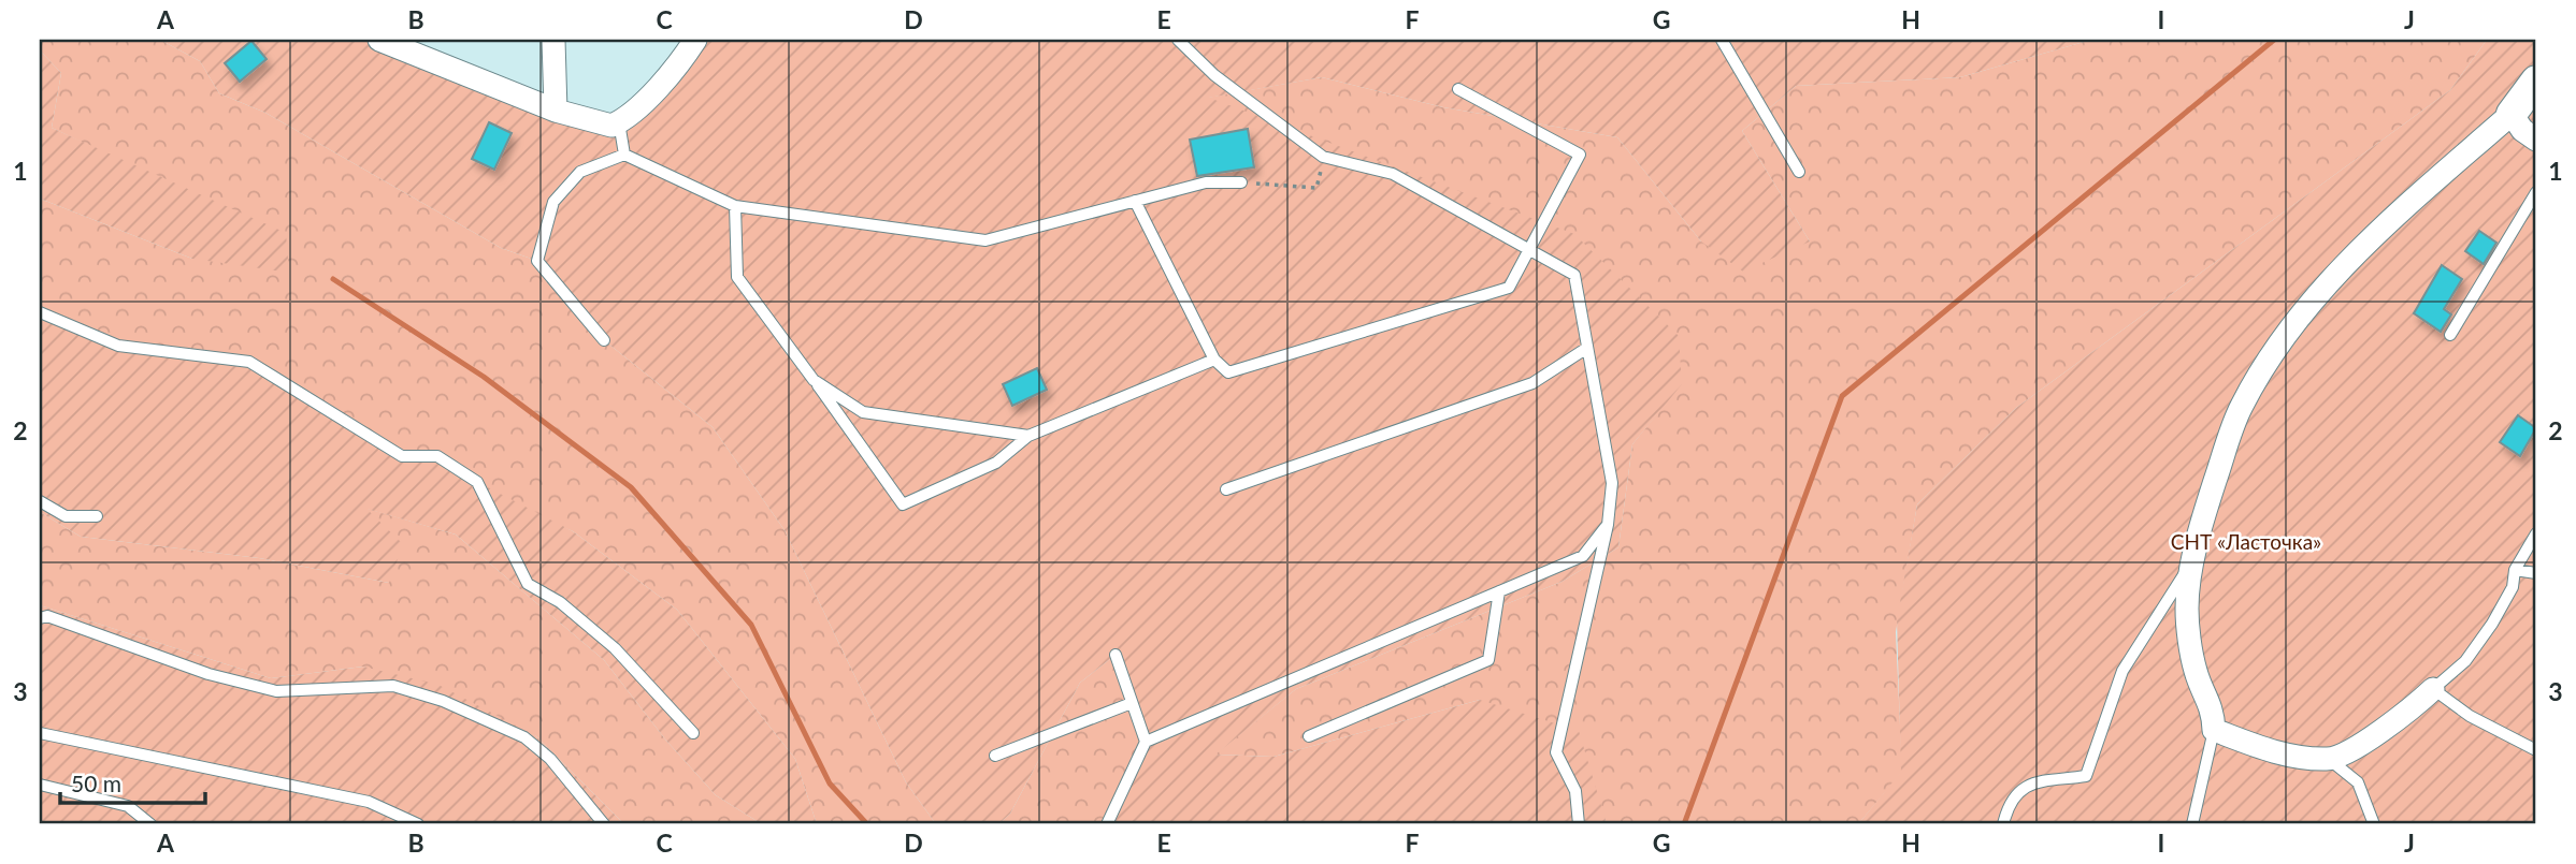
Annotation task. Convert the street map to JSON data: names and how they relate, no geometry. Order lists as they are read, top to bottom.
{
  "parks": ["СНТ «Ласточка»"],
  "scale_bar": "50 m",
  "grid": {
    "columns": [
      "A",
      "B",
      "C",
      "D",
      "E",
      "F",
      "G",
      "H",
      "I",
      "J"
    ],
    "rows": ["1", "2", "3"]
  }
}
